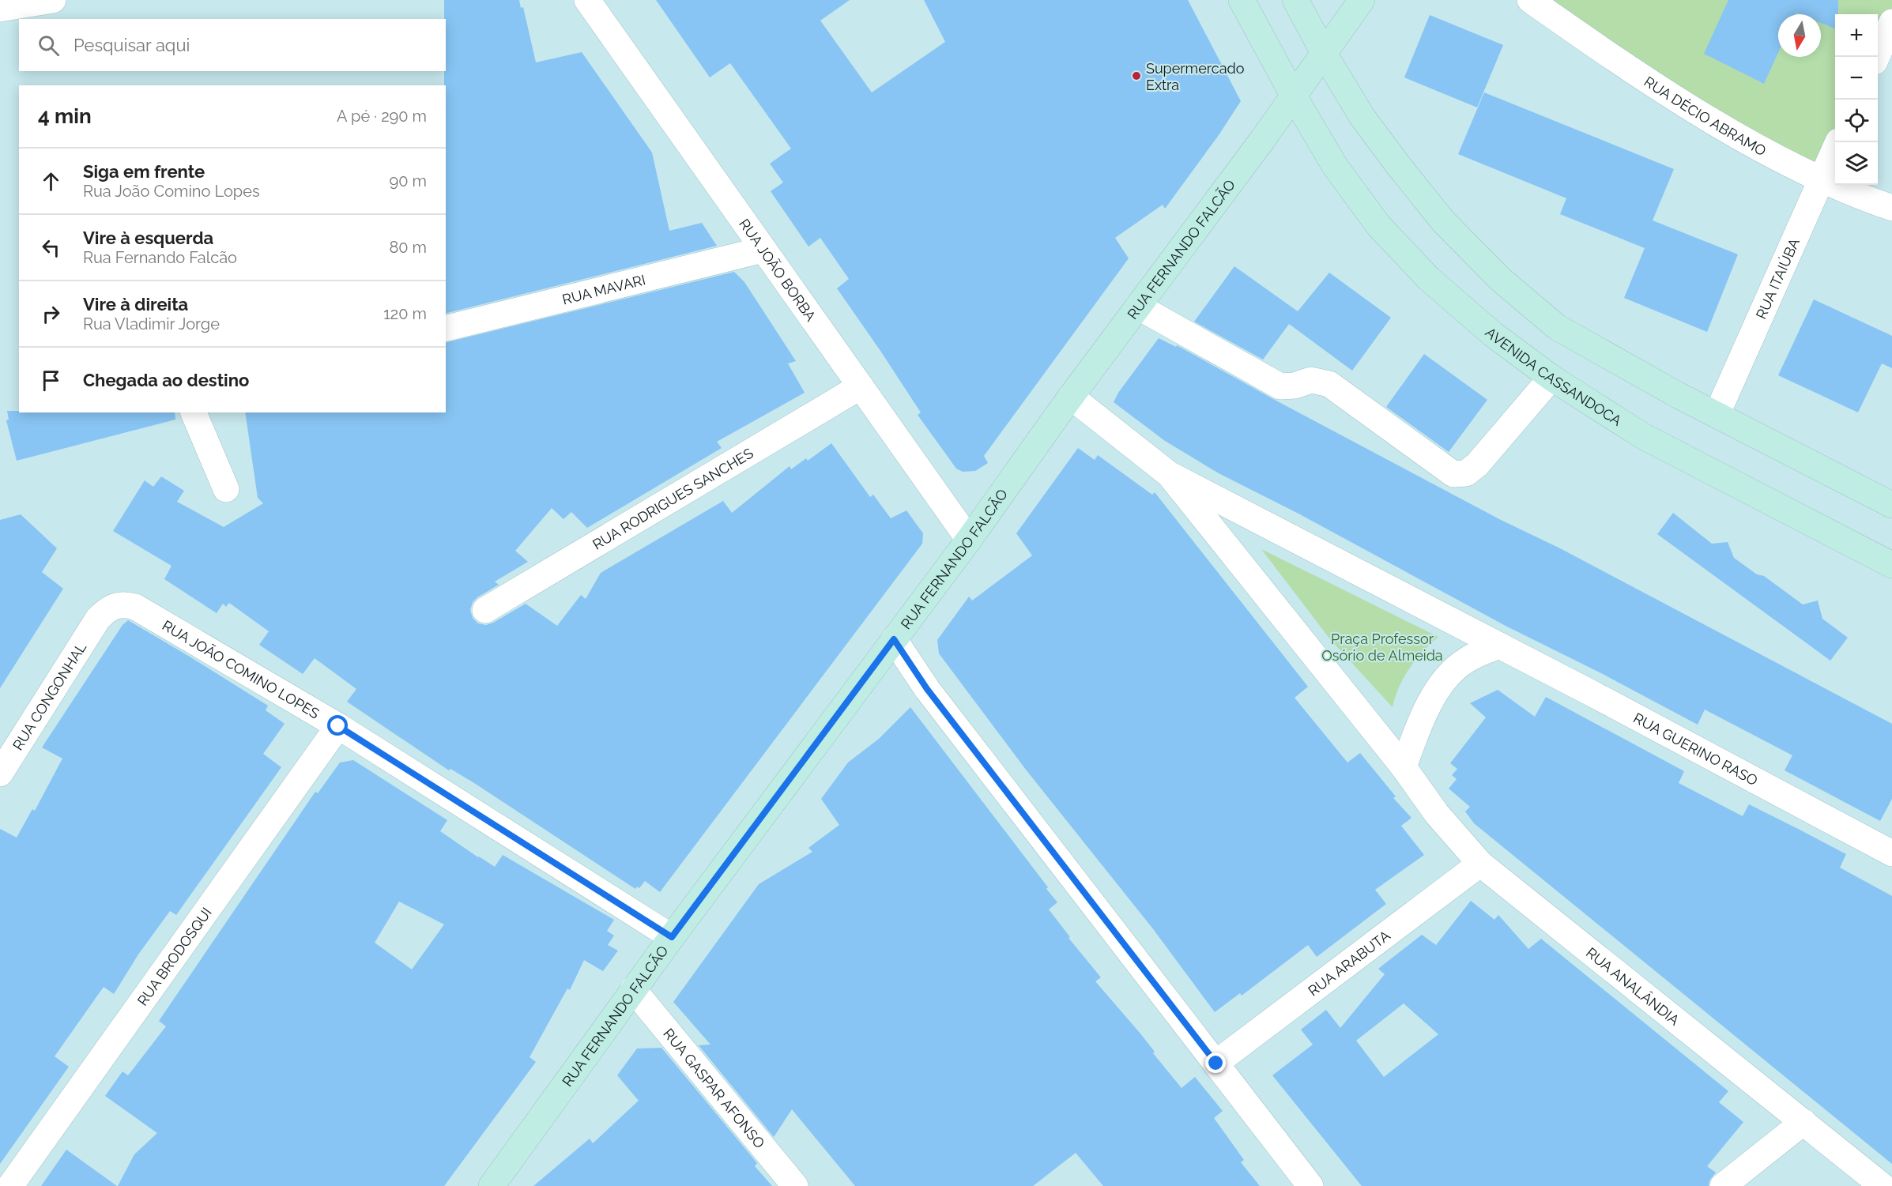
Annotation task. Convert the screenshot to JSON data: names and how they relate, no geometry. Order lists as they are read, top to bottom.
{
  "streets": {
    "street": [
      "RUA DÉCIO ABRAMO",
      "RUA FERNANDO FALCÃO",
      "RUA JOÃO BORBA",
      "RUA ITAIÚBA",
      "RUA MAVARI",
      "AVENIDA CASSANDOCA",
      "RUA RODRIGUES SANCHES",
      "RUA JOÃO COMINO LOPES",
      "RUA CONGONHAL",
      "RUA GUERINO RASO",
      "RUA BRODOSQUI",
      "RUA ARABUTA",
      "RUA ANALÂNDIA",
      "RUA GASPAR AFONSO"
    ]
  },
  "crossings": [
    ["RUA DÉCIO ABRAMO", "RUA ITAIÚBA"],
    ["RUA FERNANDO FALCÃO", "RUA JOÃO BORBA"],
    ["RUA FERNANDO FALCÃO", "AVENIDA CASSANDOCA"],
    ["RUA FERNANDO FALCÃO", "RUA JOÃO COMINO LOPES"],
    ["RUA FERNANDO FALCÃO", "RUA GASPAR AFONSO"],
    ["RUA JOÃO BORBA", "RUA MAVARI"],
    ["RUA JOÃO BORBA", "RUA RODRIGUES SANCHES"],
    ["RUA JOÃO COMINO LOPES", "RUA CONGONHAL"],
    ["RUA JOÃO COMINO LOPES", "RUA BRODOSQUI"],
    ["RUA ARABUTA", "RUA ANALÂNDIA"]
  ],
  "parks": ["Praça Professor Osório de Almeida"],
  "places": ["Supermercado Extra"],
  "north": "bottom",
  "page": {
    "map_buttons": ["+", "−"],
    "search": "Pesquisar aqui",
    "heading": ["4 min", "A pé · 290 m"],
    "list": [
      ["Siga em frente", "Rua João Comino Lopes", "90 m"],
      ["Vire à esquerda", "Rua Fernando Falcão", "80 m"],
      ["Vire à direita", "Rua Vladimir Jorge", "120 m"],
      "Chegada ao destino"
    ]
  }
}
